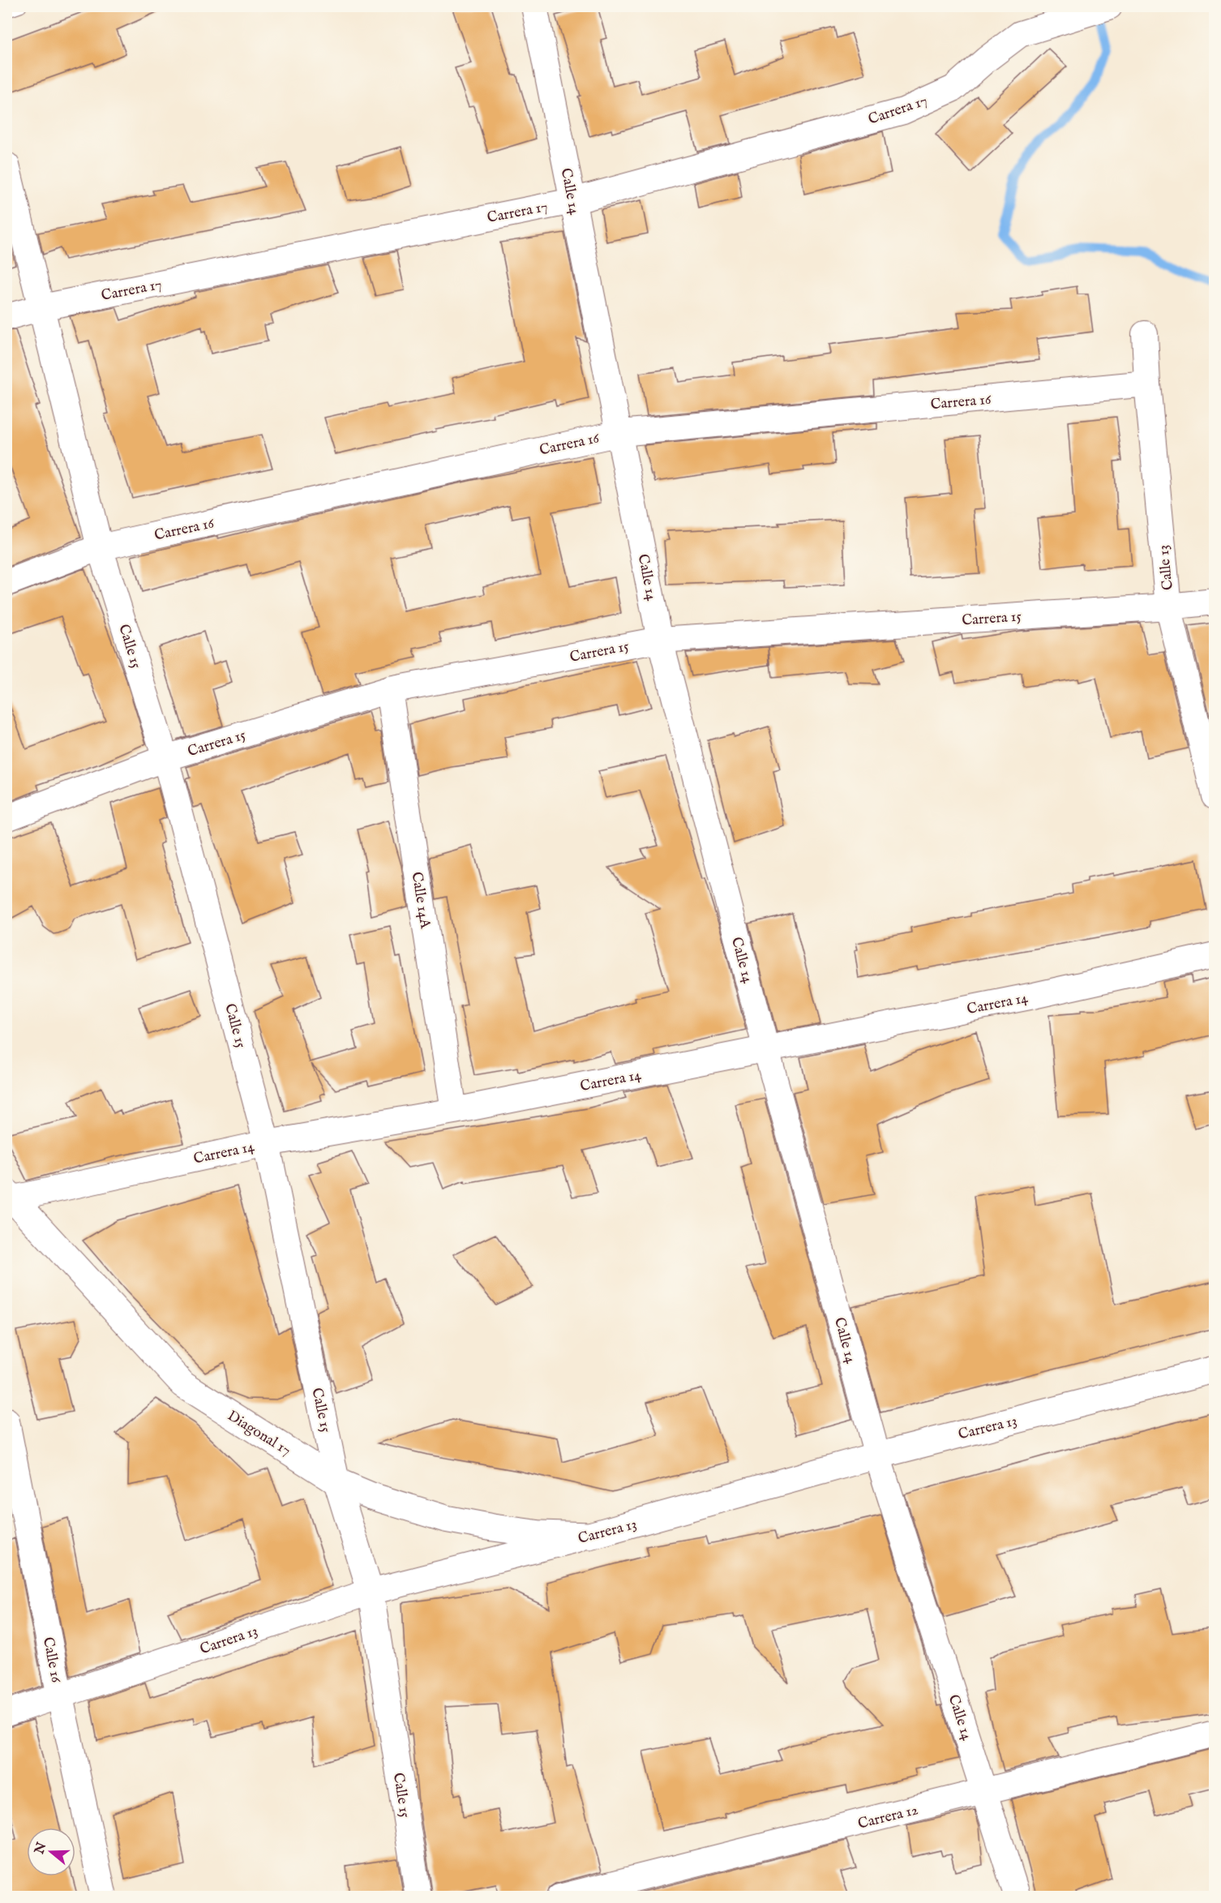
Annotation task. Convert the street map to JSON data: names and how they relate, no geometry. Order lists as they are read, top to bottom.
{
  "streets": {
    "street": [
      "Carrera 17",
      "Calle 14",
      "Carrera 16",
      "Calle 13",
      "Carrera 15",
      "Calle 15",
      "Calle 14A",
      "Carrera 14",
      "Carrera 13",
      "Diagonal 17",
      "Calle 16",
      "Carrera 12"
    ]
  },
  "crossings": [
    ["Carrera 17", "Calle 14"],
    ["Carrera 17", "Calle 15"],
    ["Calle 14", "Carrera 16"],
    ["Calle 14", "Carrera 15"],
    ["Calle 14", "Carrera 14"],
    ["Calle 14", "Carrera 13"],
    ["Calle 14", "Carrera 12"],
    ["Carrera 16", "Calle 13"],
    ["Carrera 16", "Calle 15"],
    ["Calle 13", "Carrera 15"],
    ["Carrera 15", "Calle 15"],
    ["Carrera 15", "Calle 14A"],
    ["Calle 15", "Carrera 14"],
    ["Calle 15", "Carrera 13"],
    ["Calle 15", "Diagonal 17"],
    ["Calle 14A", "Carrera 14"],
    ["Carrera 14", "Diagonal 17"],
    ["Carrera 13", "Diagonal 17"],
    ["Carrera 13", "Calle 16"]
  ],
  "north": "left"
}
